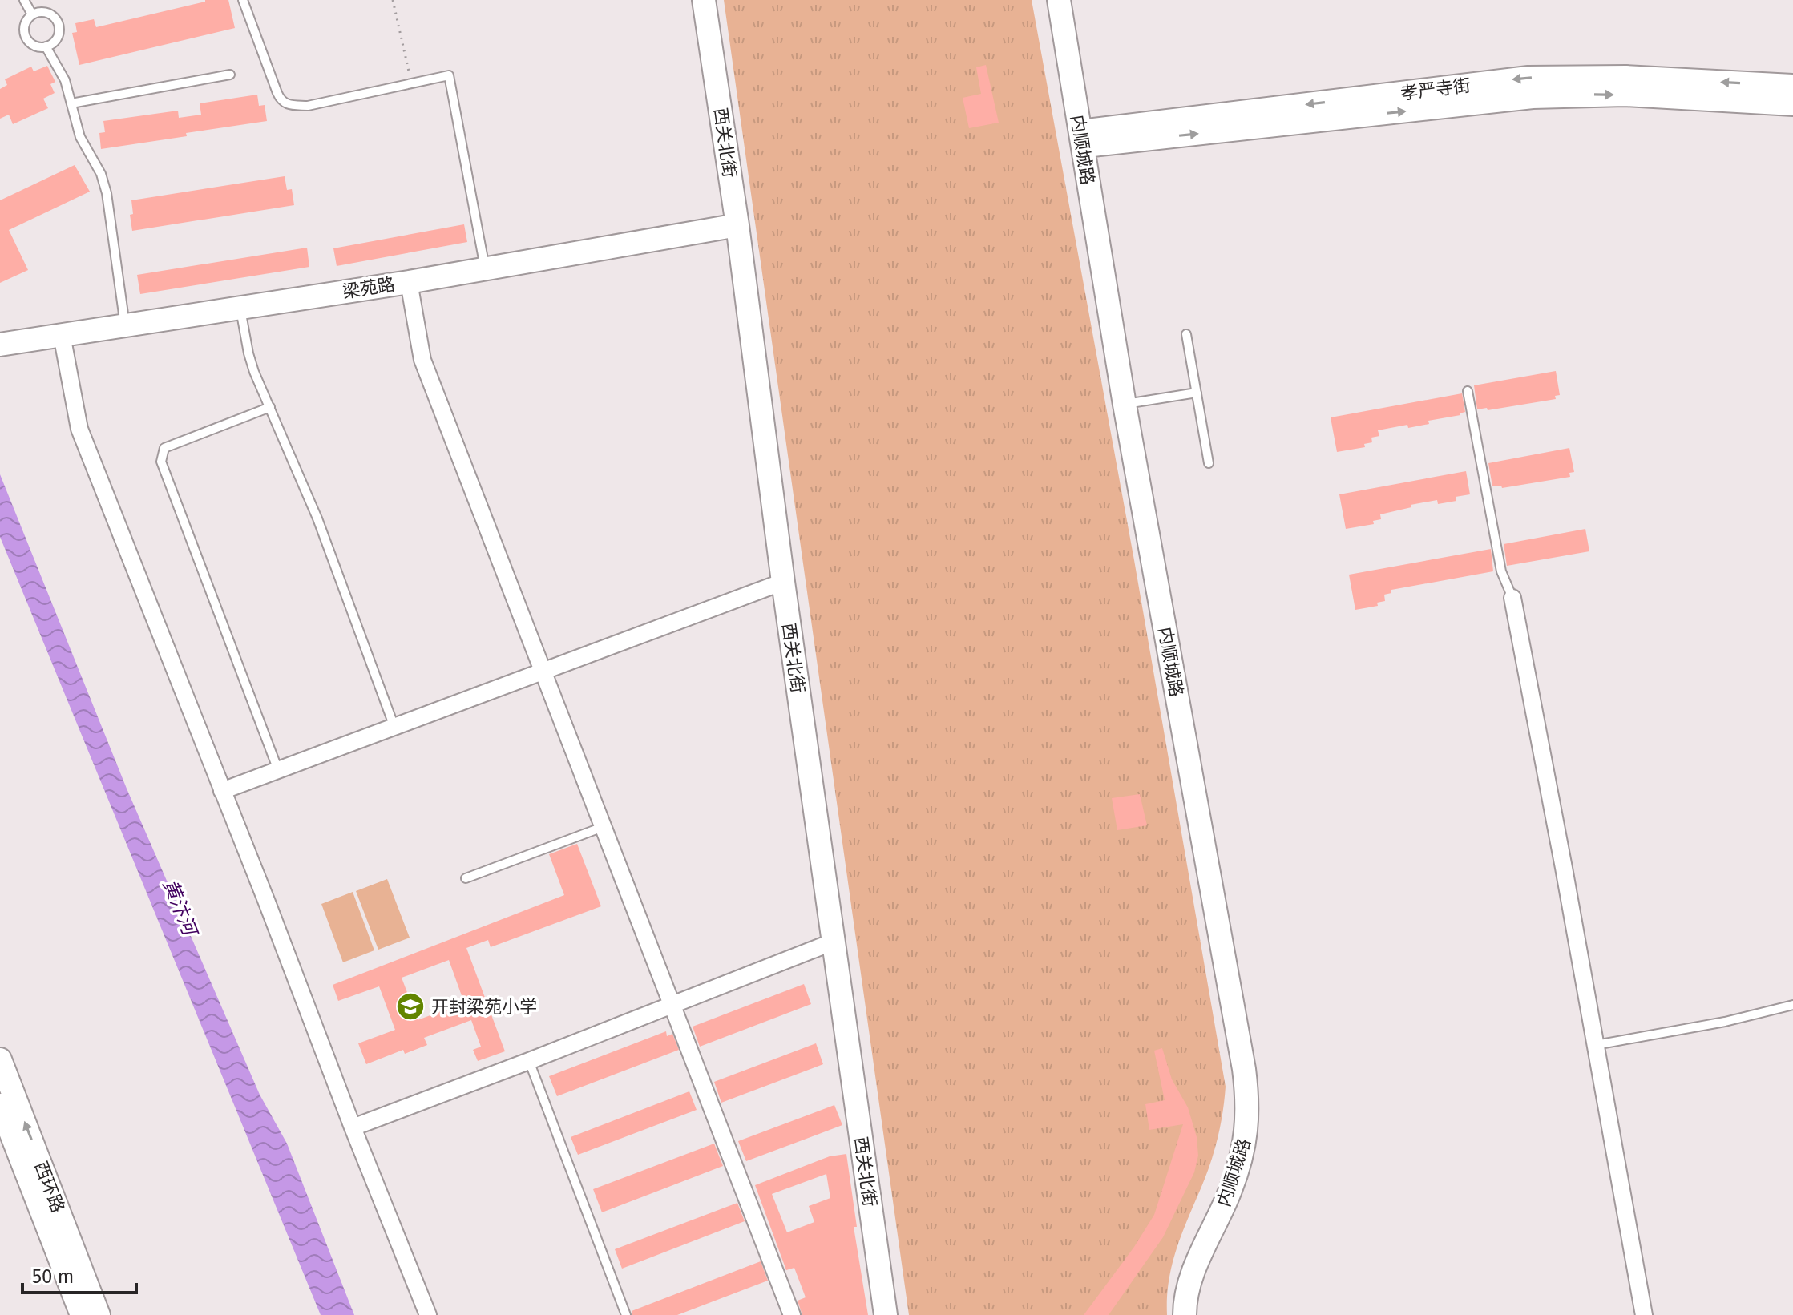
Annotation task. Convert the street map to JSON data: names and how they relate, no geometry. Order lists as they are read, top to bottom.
{
  "streets": {
    "street": [
      "孝严寺街",
      "西关北街",
      "内顺城路",
      "梁苑路",
      "西环路"
    ]
  },
  "crossings": [
    ["孝严寺街", "内顺城路"],
    ["西关北街", "梁苑路"]
  ],
  "water": ["黄汴河"],
  "places": {
    "school or university": ["开封梁苑小学"]
  },
  "scale_bar": "50 m"
}
